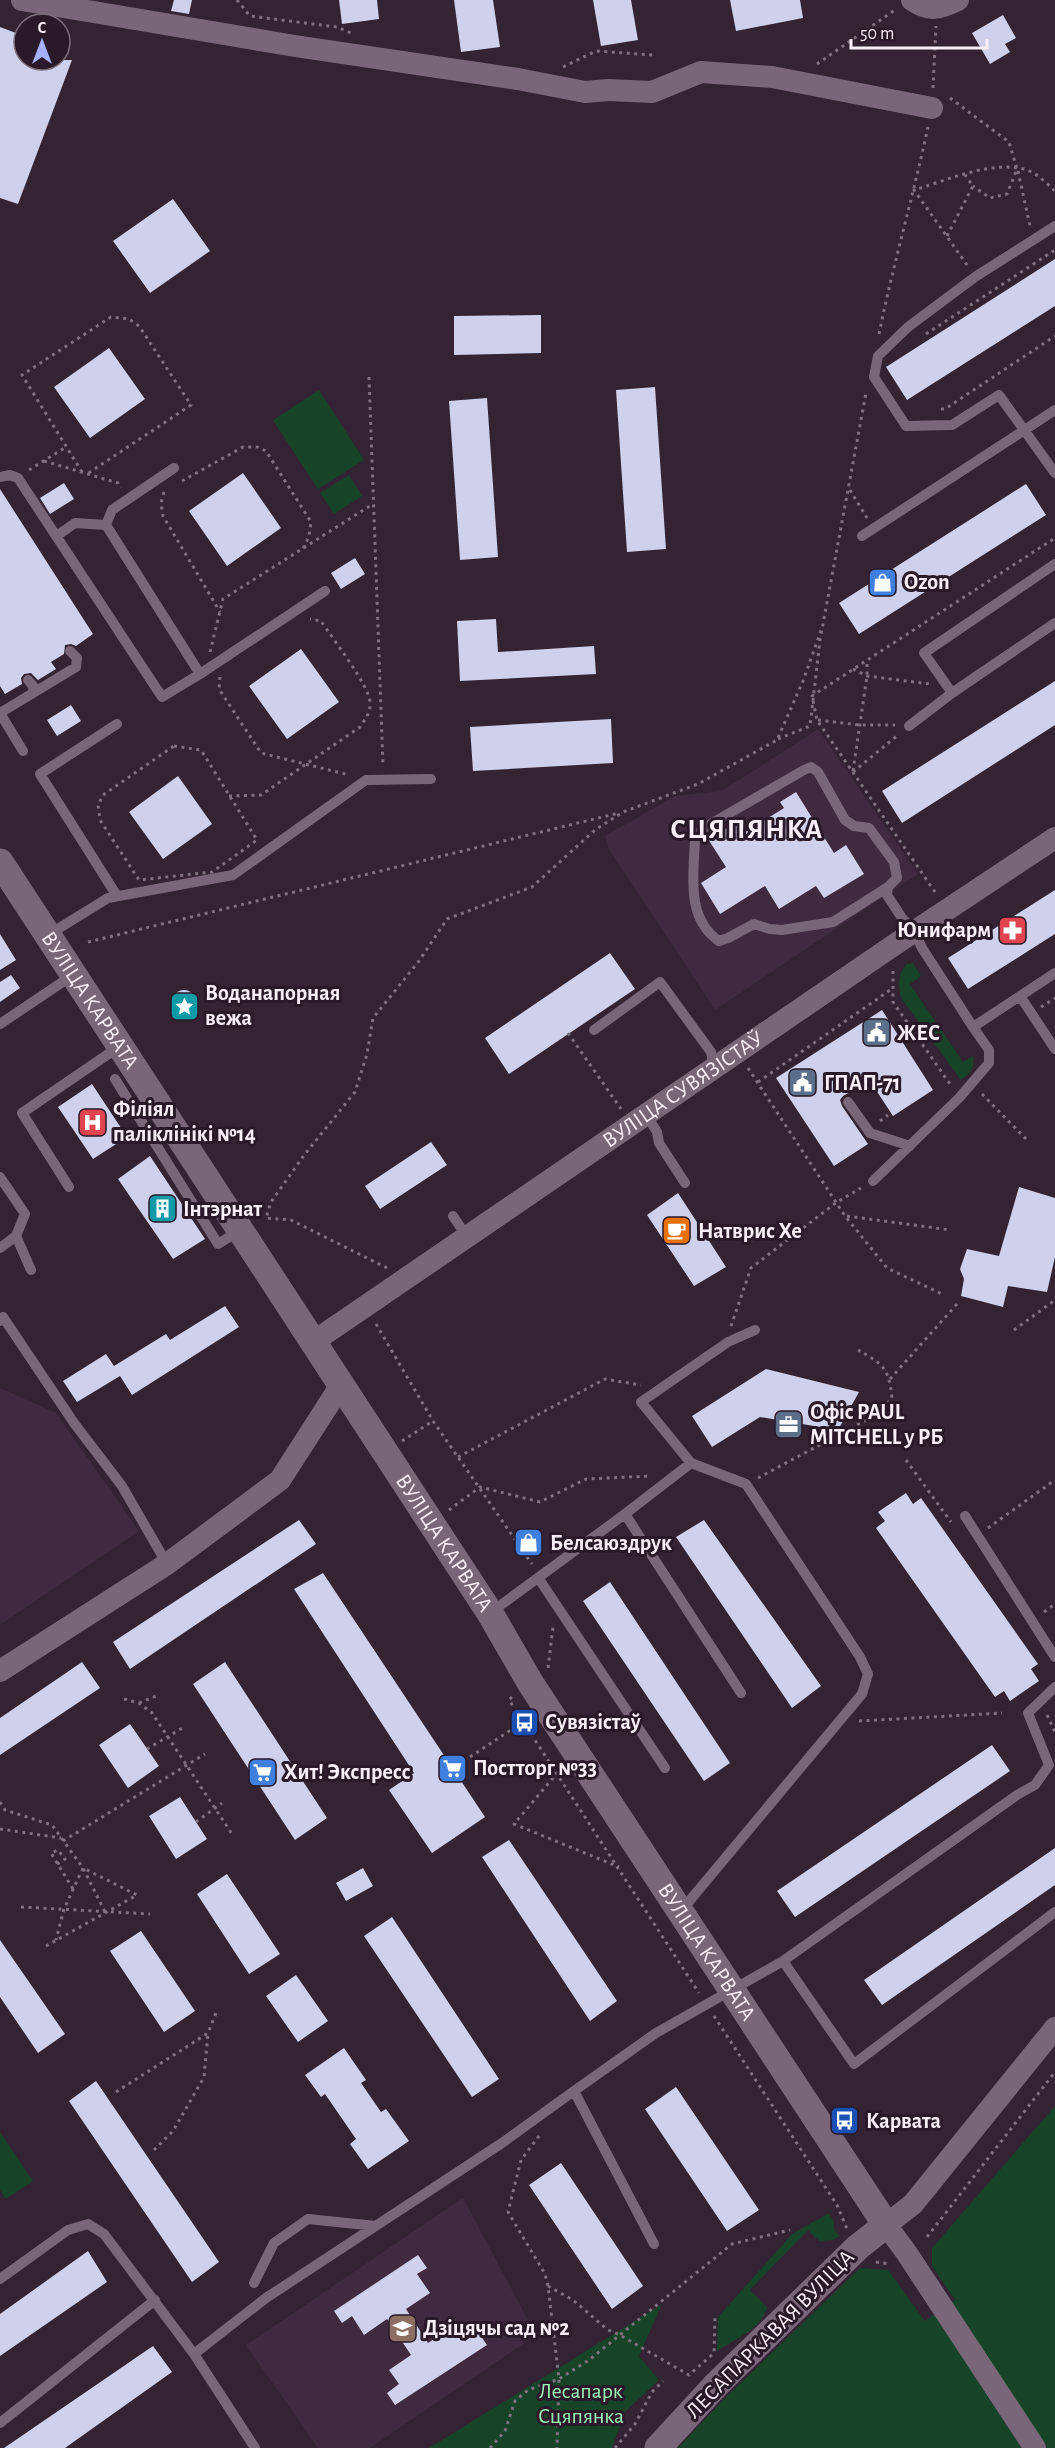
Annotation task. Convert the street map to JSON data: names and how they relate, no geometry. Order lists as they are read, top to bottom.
{
  "streets": {
    "street": ["ВУЛІЦА КАРВАТА", "ВУЛІЦА СУВЯЗІСТАЎ", "ЛЕСАПАРКАВАЯ ВУЛІЦА"]
  },
  "crossings": [
    ["ВУЛІЦА КАРВАТА", "ВУЛІЦА СУВЯЗІСТАЎ"],
    ["ВУЛІЦА КАРВАТА", "ЛЕСАПАРКАВАЯ ВУЛІЦА"]
  ],
  "districts": ["СЦЯПЯНКА"],
  "parks": ["Лесапарк Сцяпянка"],
  "places": {
    "shop": ["Ozon", "Белсаюздрук"],
    "pharmacy": ["Юнифарм"],
    "place": ["Воданапорная вежа"],
    "public building": ["ЖЕС", "ГПАП-71"],
    "hospital": ["Філіял паліклінікі №14"],
    "building": ["Інтэрнат"],
    "cafe": ["Натврис Хе"],
    "office": ["Офіс PAUL MITCHELL у РБ"],
    "bus stop": ["Сувязістаў", "Карвата"],
    "supermarket": ["Постторг №33", "Хит! Экспресс"],
    "school or university": ["Дзіцячы сад №2"]
  },
  "scale_bar": "50 m",
  "north": "top"
}
